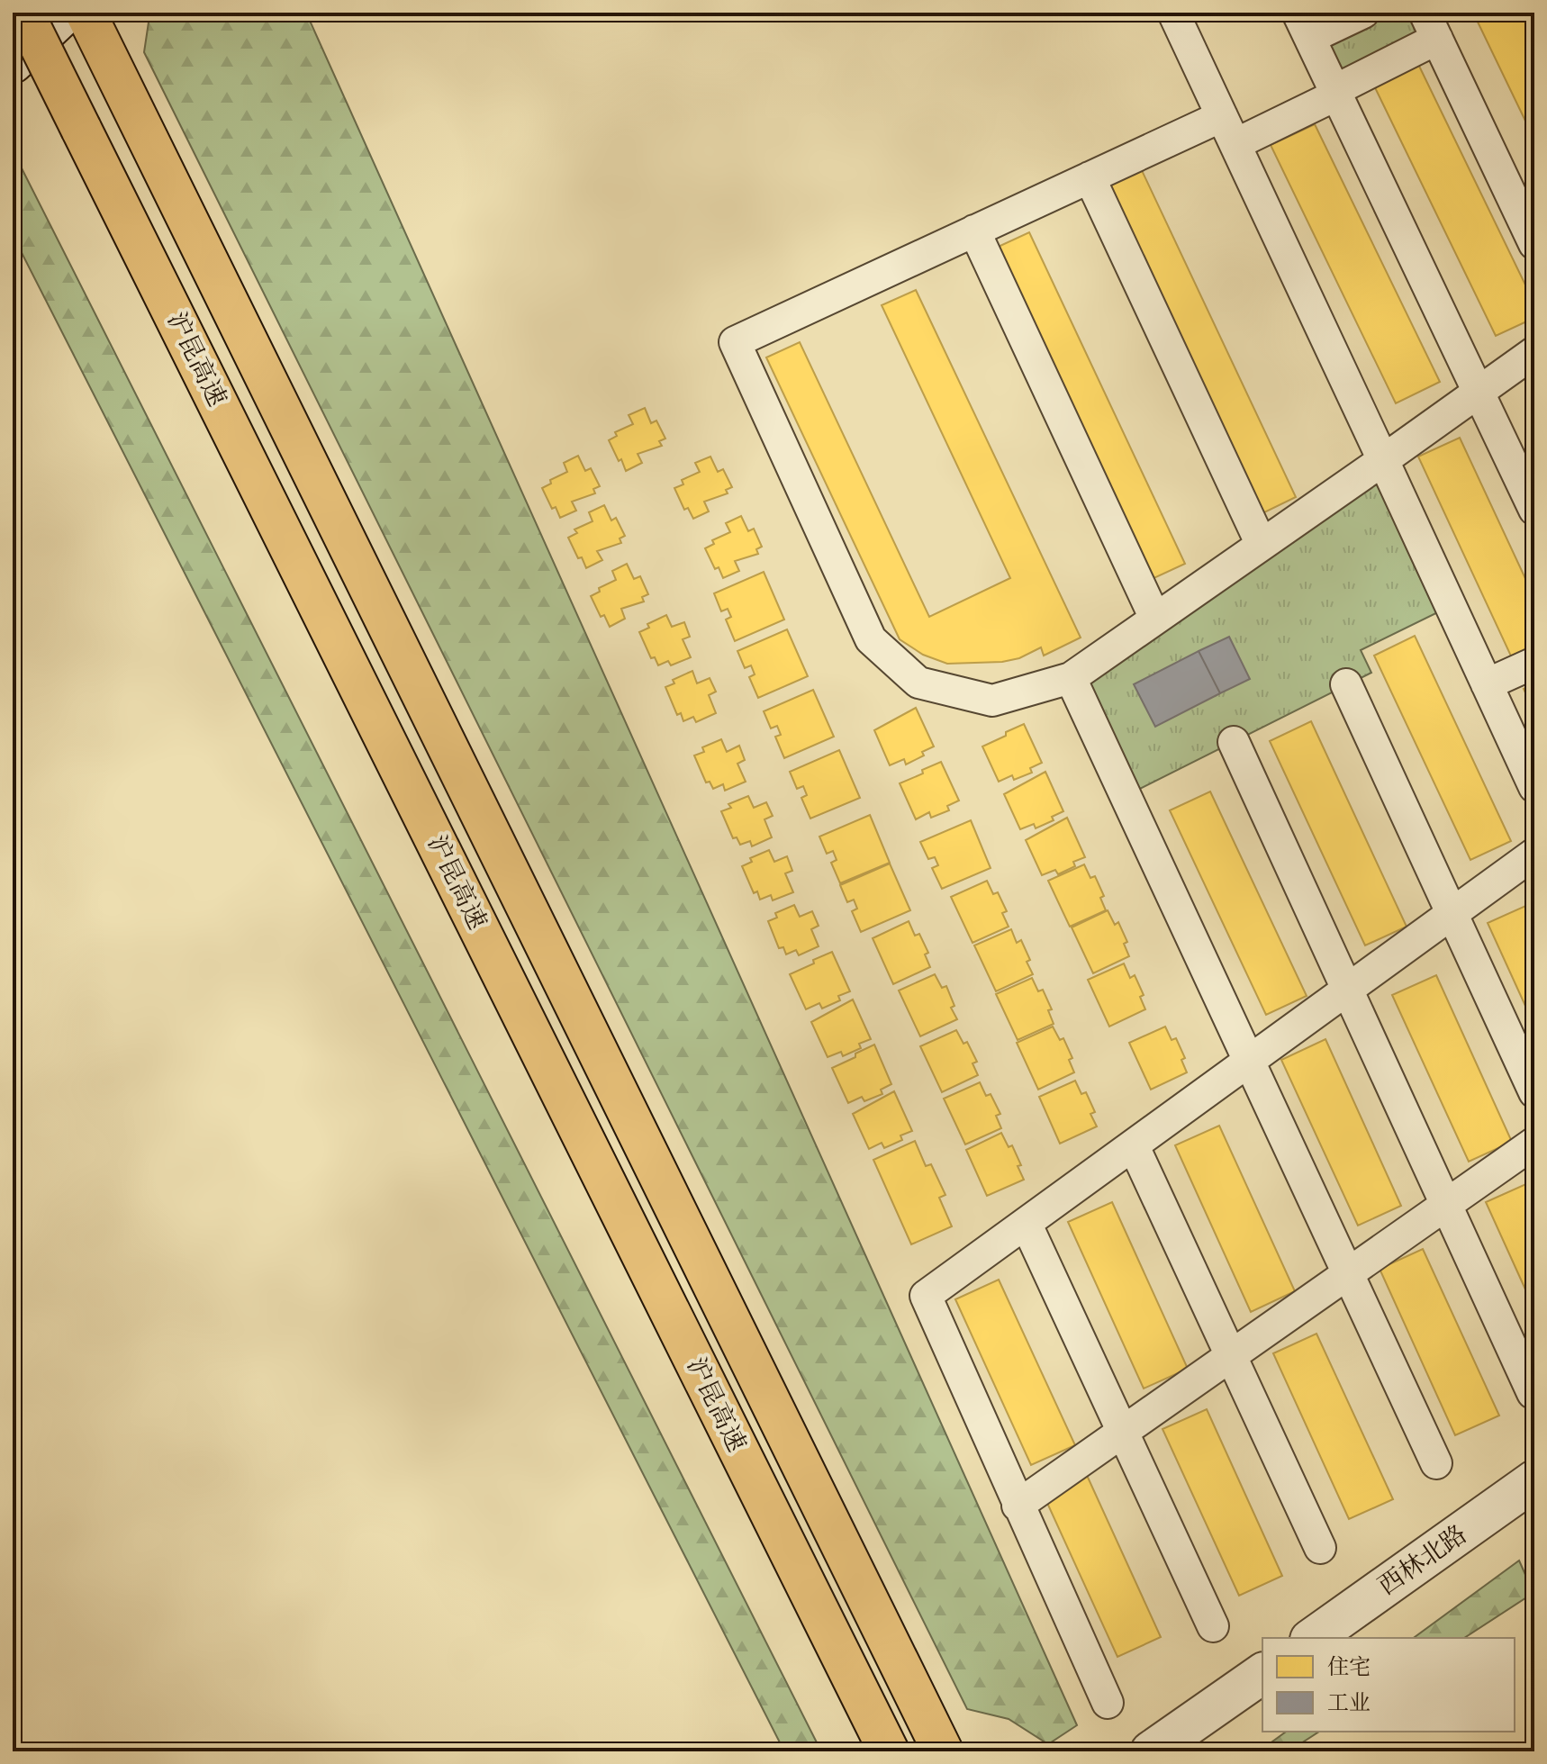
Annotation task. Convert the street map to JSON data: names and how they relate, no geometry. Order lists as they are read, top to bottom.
{
  "streets": {
    "highway": ["沪昆高速"],
    "street": ["西林北路"]
  },
  "legend": ["住宅", "工业"]
}
